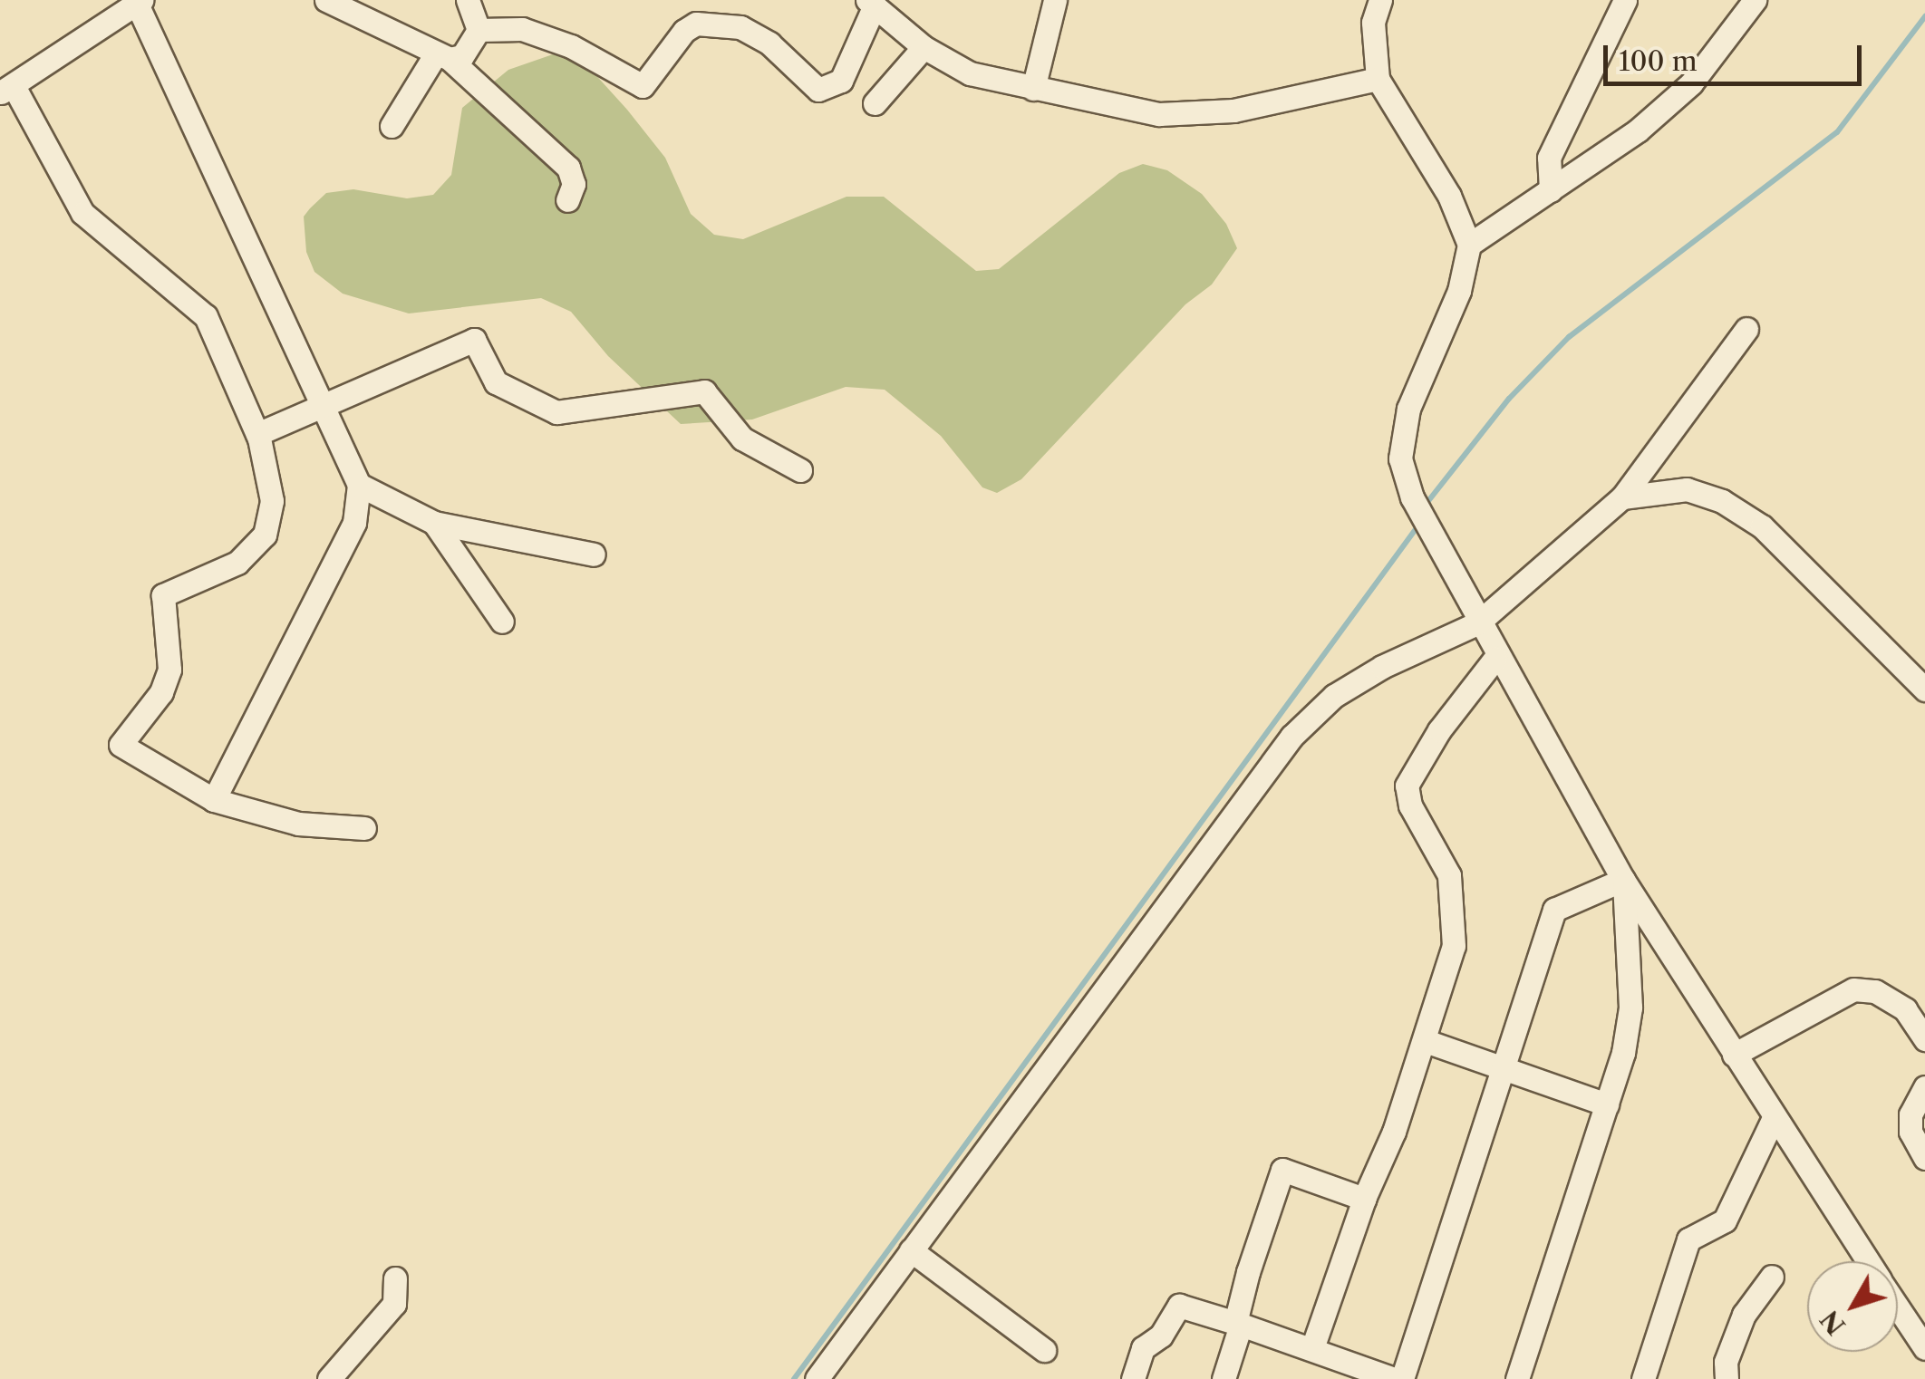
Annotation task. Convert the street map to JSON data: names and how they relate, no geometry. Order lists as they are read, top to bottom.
{
  "scale_bar": "100 m",
  "north": "bottom left"
}
